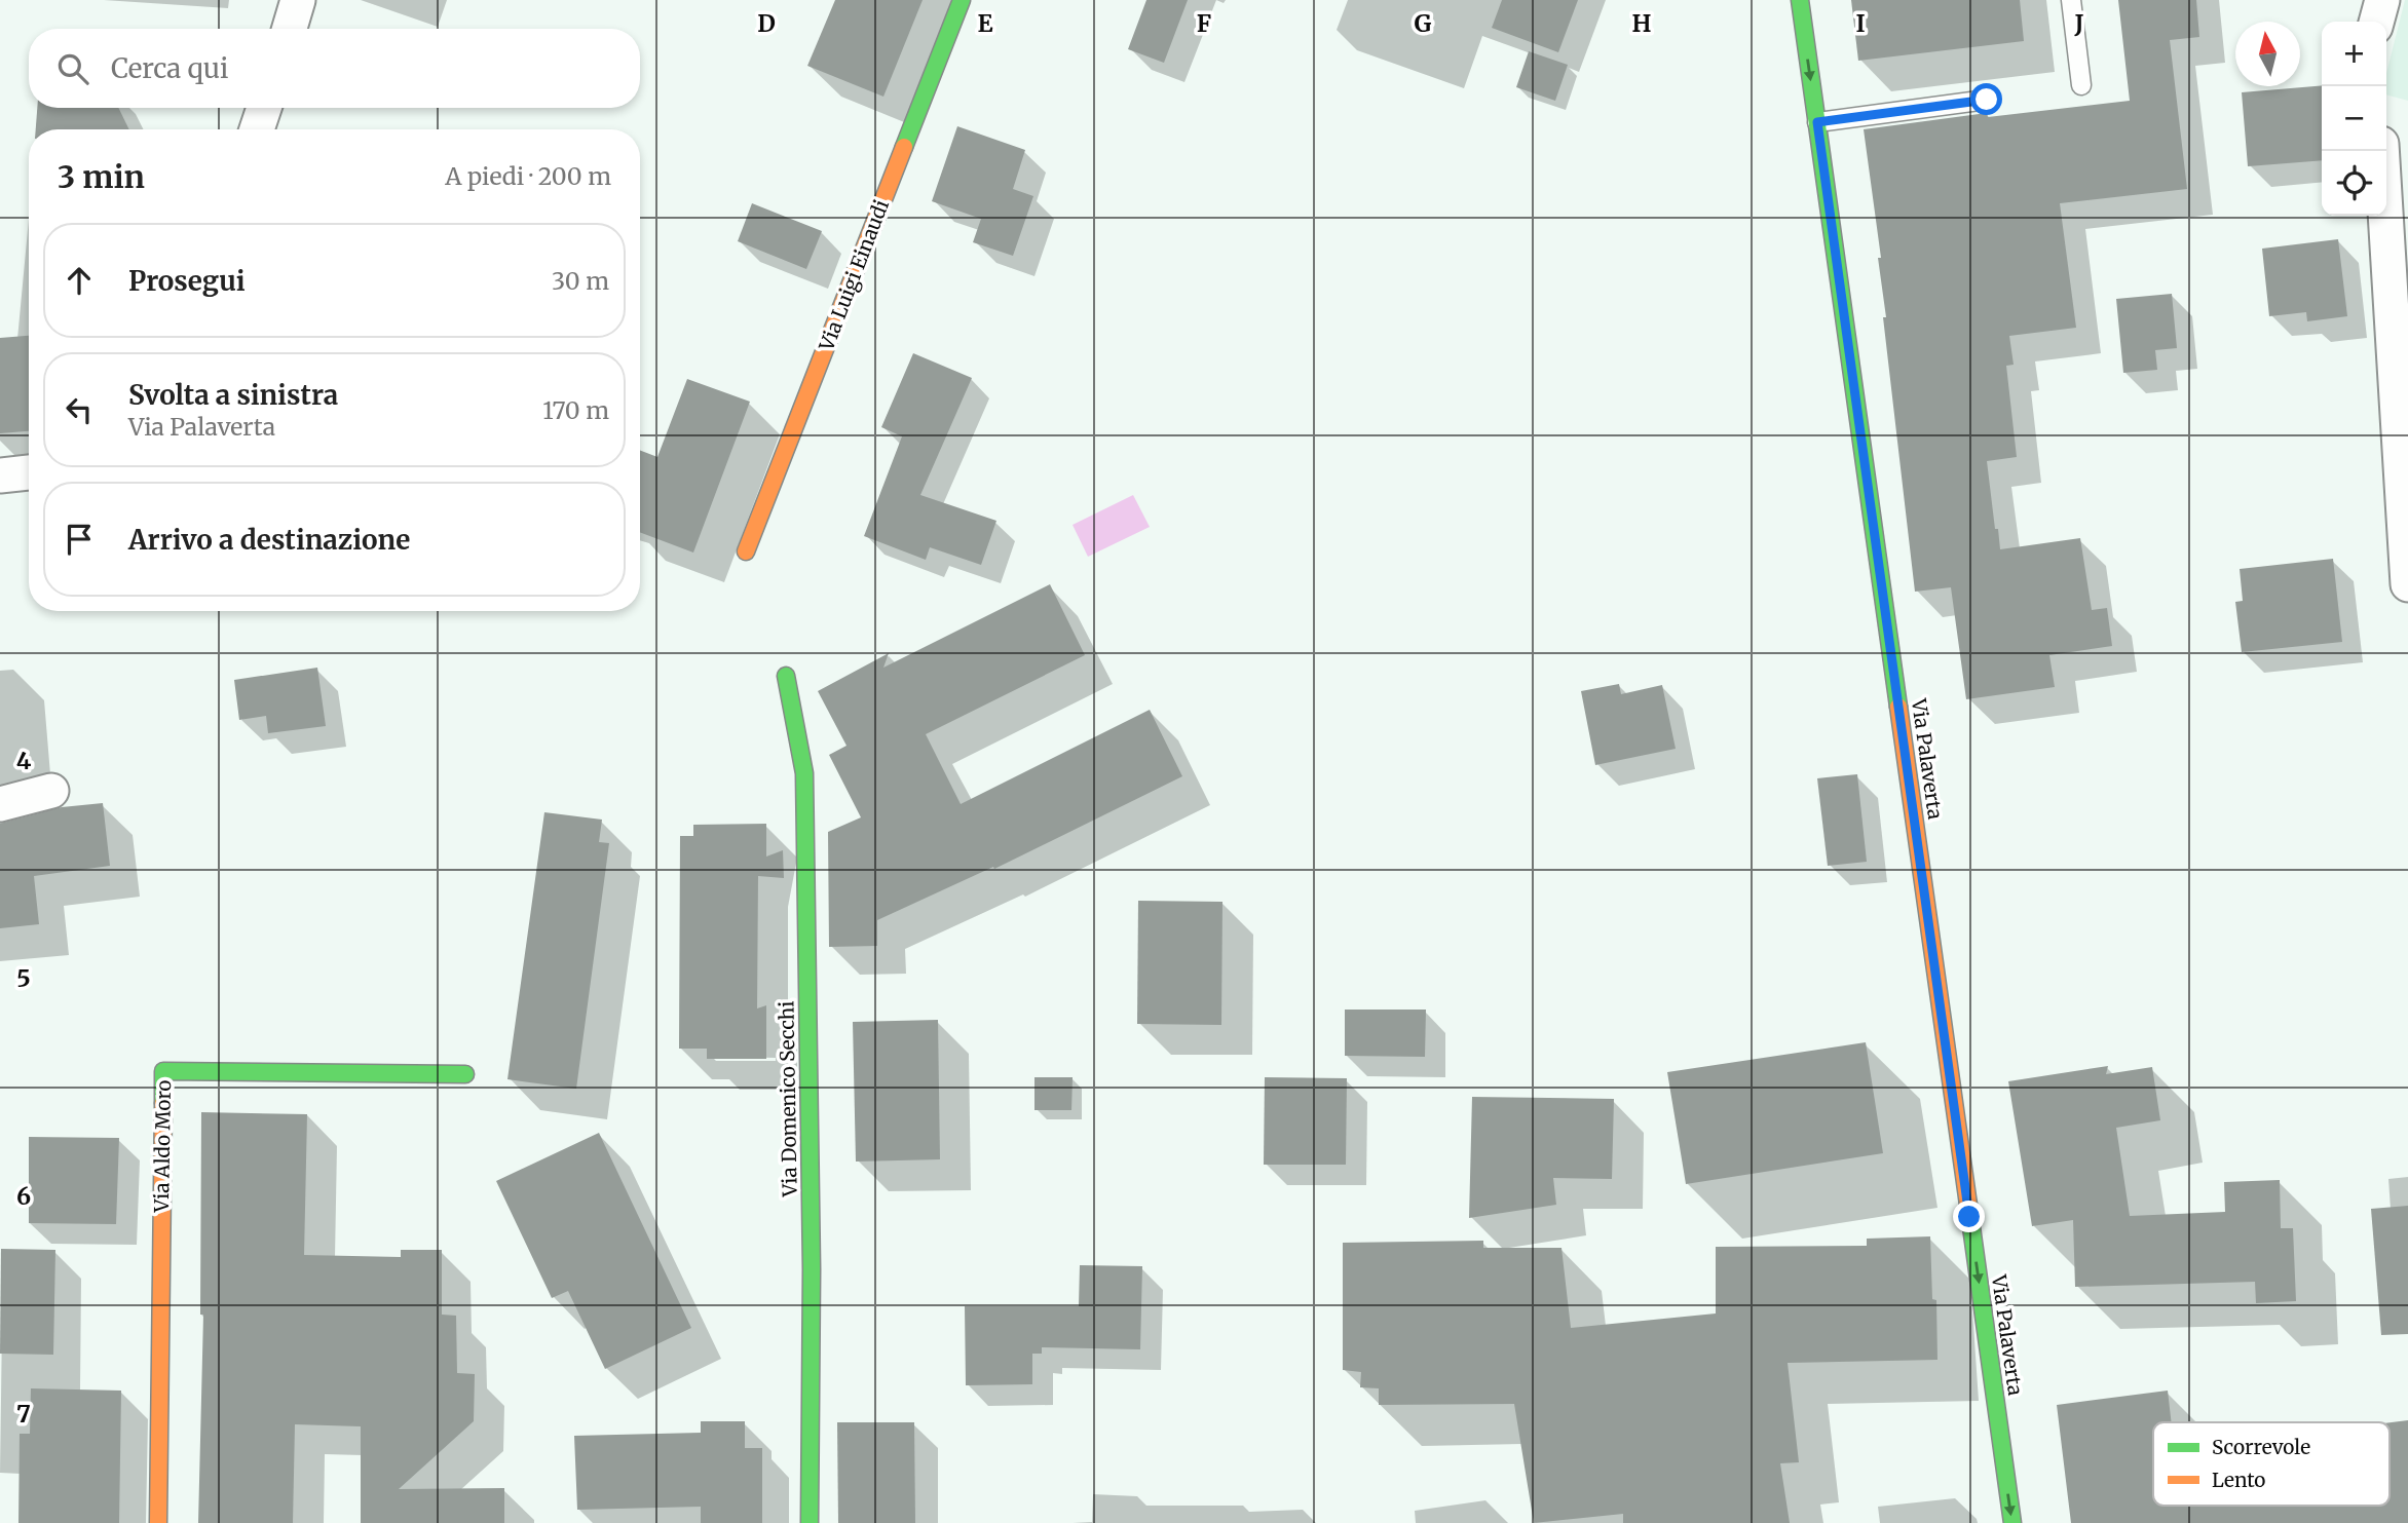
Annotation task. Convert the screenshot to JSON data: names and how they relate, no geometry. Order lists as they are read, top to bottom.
{
  "streets": {
    "street": [
      "Via Luigi Einaudi",
      "Via Palaverta",
      "Via Domenico Secchi",
      "Via Aldo Moro"
    ]
  },
  "one_way": ["Via Palaverta"],
  "legend": ["Scorrevole", "Lento"],
  "north": "top",
  "page": {
    "map_buttons": ["+", "−"],
    "search": "Cerca qui",
    "heading": ["3 min", "A piedi · 200 m"],
    "list": [
      ["Prosegui", "30 m"],
      ["Svolta a sinistra", "Via Palaverta", "170 m"],
      "Arrivo a destinazione"
    ]
  },
  "grid": {
    "columns": [
      "D",
      "E",
      "F",
      "G",
      "H",
      "I",
      "J"
    ],
    "rows": [
      "4",
      "5",
      "6",
      "7"
    ]
  }
}
